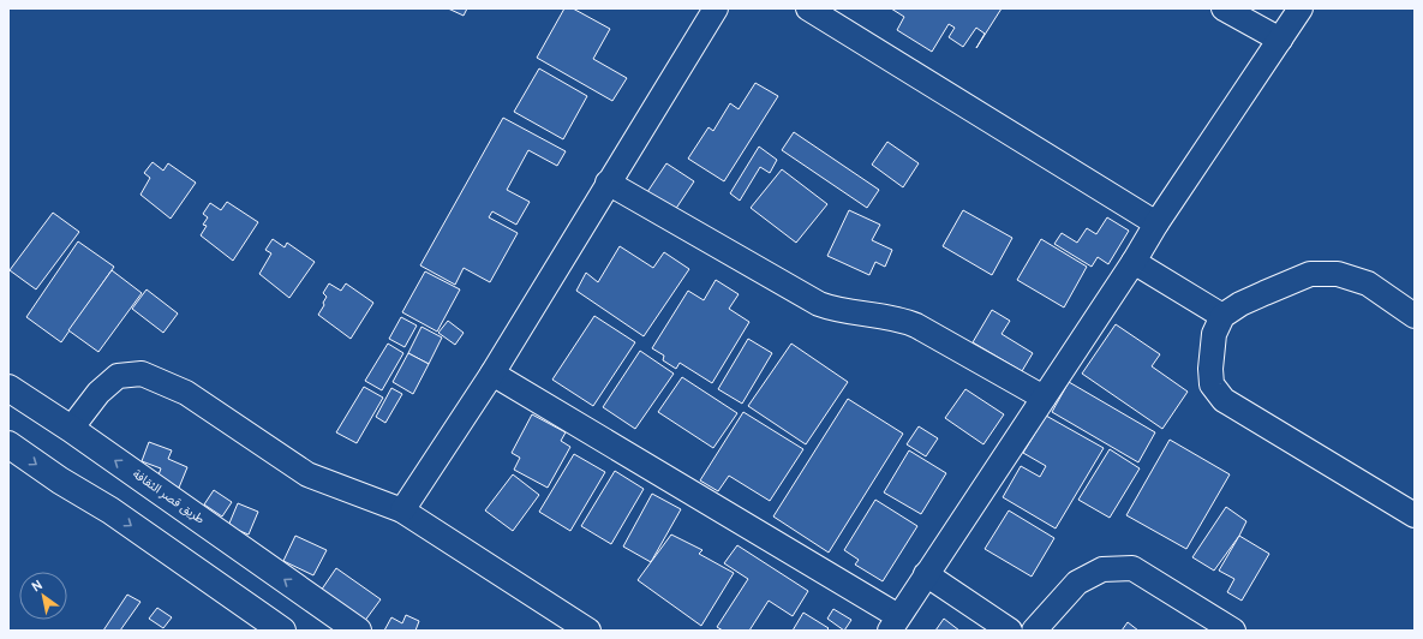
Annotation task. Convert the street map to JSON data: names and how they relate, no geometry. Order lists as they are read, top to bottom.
{
  "streets": {
    "street": ["طريق قصر الثقافة"]
  },
  "north": "top left"
}
